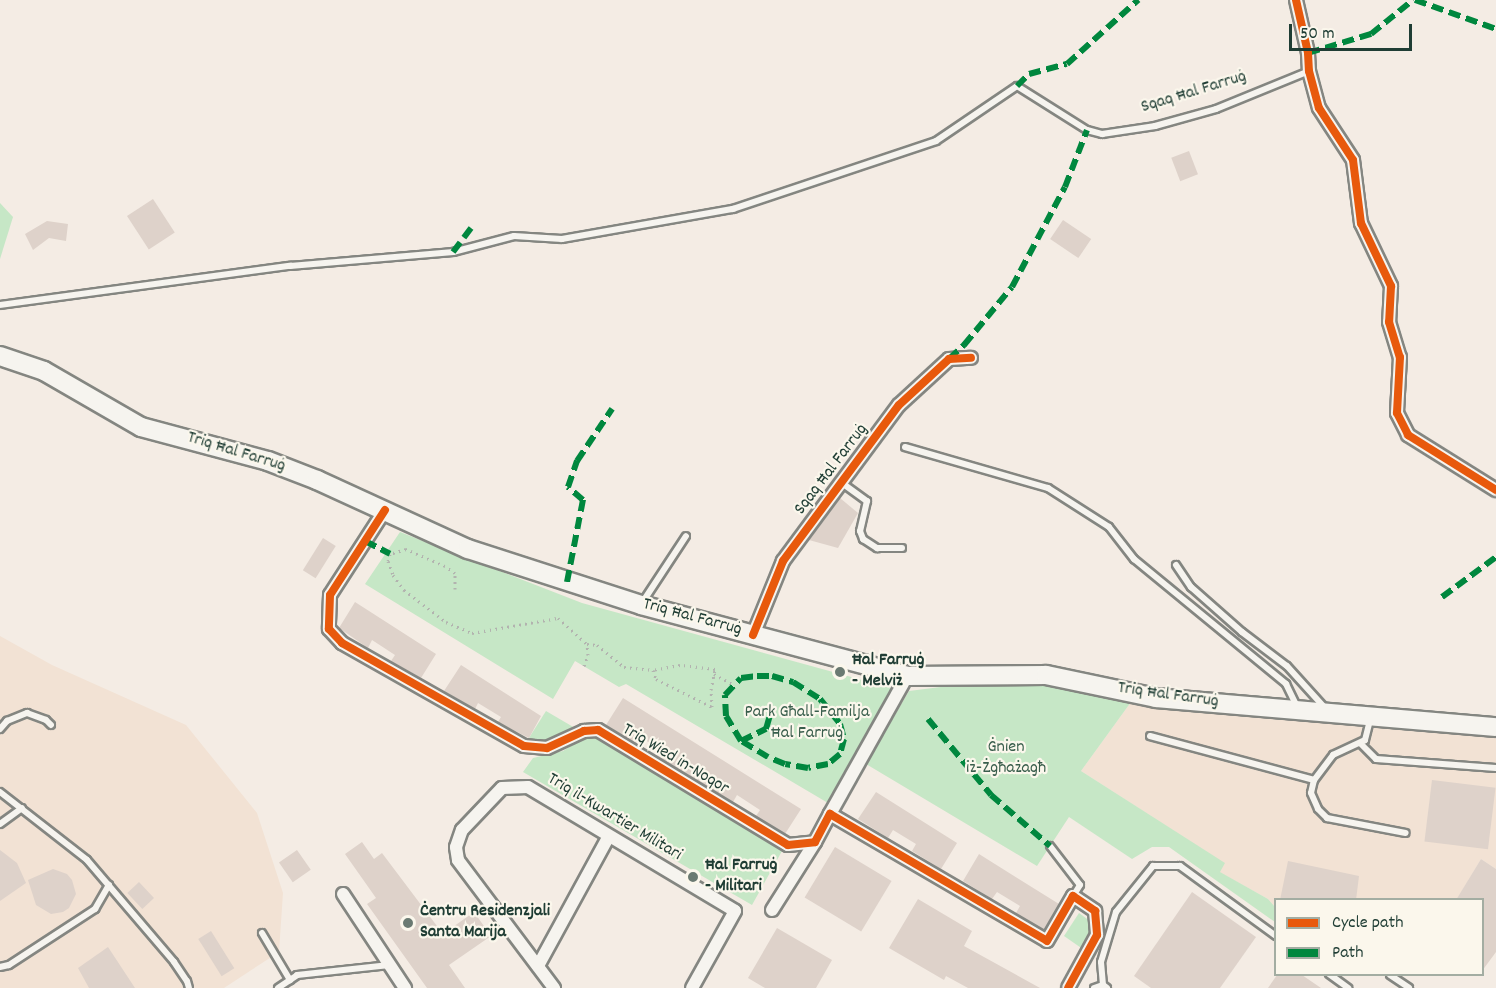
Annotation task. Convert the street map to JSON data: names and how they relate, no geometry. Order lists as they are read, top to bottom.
{
  "streets": {
    "main road": ["Triq Ħal Farruġ"],
    "street": ["Sqaq Ħal Farruġ", "Triq Wied in-Noqor", "Triq il-Kwartier Militari"]
  },
  "crossings": [
    ["Sqaq Ħal Farruġ", "Triq Ħal Farruġ"],
    ["Triq Ħal Farruġ", "Triq Wied in-Noqor"]
  ],
  "parks": ["Park Għall-Familja Ħal Farruġ", "Ġnien iż-Żgħażagħ"],
  "places": ["Ħal Farruġ - Melviż", "Ħal Farruġ - Militari", "Ċentru Residenzjali Santa Marija"],
  "legend": ["Cycle path", "Path"],
  "scale_bar": "50 m"
}
